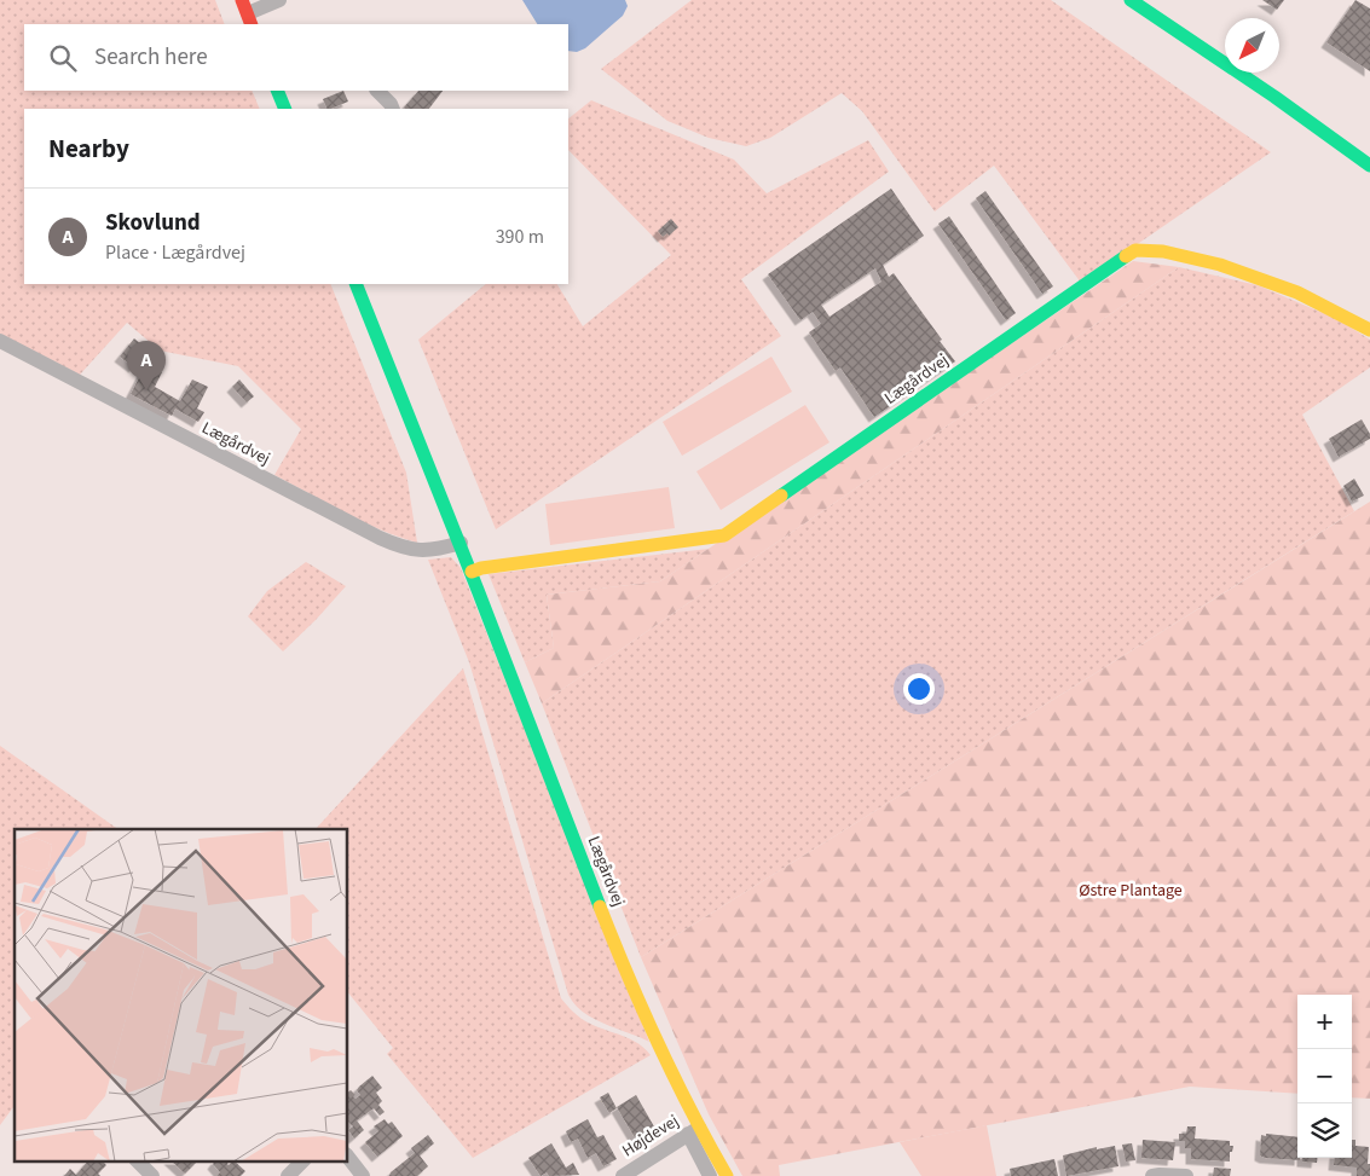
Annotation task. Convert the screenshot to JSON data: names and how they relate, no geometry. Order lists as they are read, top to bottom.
{
  "streets": {
    "street": ["Lægårdvej", "Højdevej"]
  },
  "crossings": [
    ["Lægårdvej", "Højdevej"]
  ],
  "parks": ["Østre Plantage"],
  "north": "bottom left",
  "page": {
    "search": "Search here",
    "heading": "Nearby",
    "list": [
      {
        "mark": "A",
        "name": "Skovlund",
        "note": "Place · Lægårdvej",
        "value": "390 m"
      }
    ],
    "pins": "A",
    "map_buttons": ["+", "−"]
  }
}
